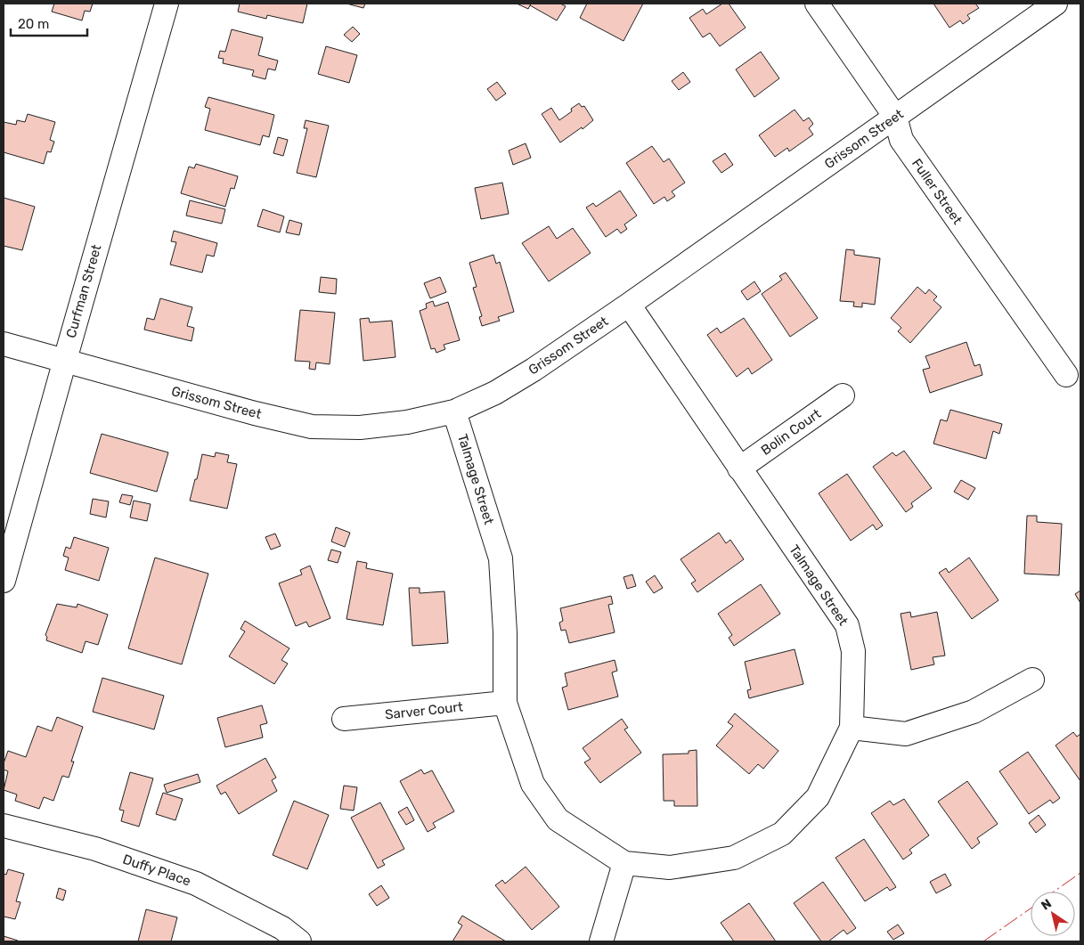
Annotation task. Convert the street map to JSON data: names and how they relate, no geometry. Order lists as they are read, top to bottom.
{
  "streets": {
    "street": [
      "Grissom Street",
      "Fuller Street",
      "Curfman Street",
      "Bolin Court",
      "Talmage Street",
      "Sarver Court",
      "Duffy Place"
    ]
  },
  "crossings": [
    ["Grissom Street", "Fuller Street"],
    ["Grissom Street", "Curfman Street"],
    ["Grissom Street", "Talmage Street"],
    ["Bolin Court", "Talmage Street"],
    ["Talmage Street", "Sarver Court"]
  ],
  "scale_bar": "20 m",
  "north": "top left"
}
